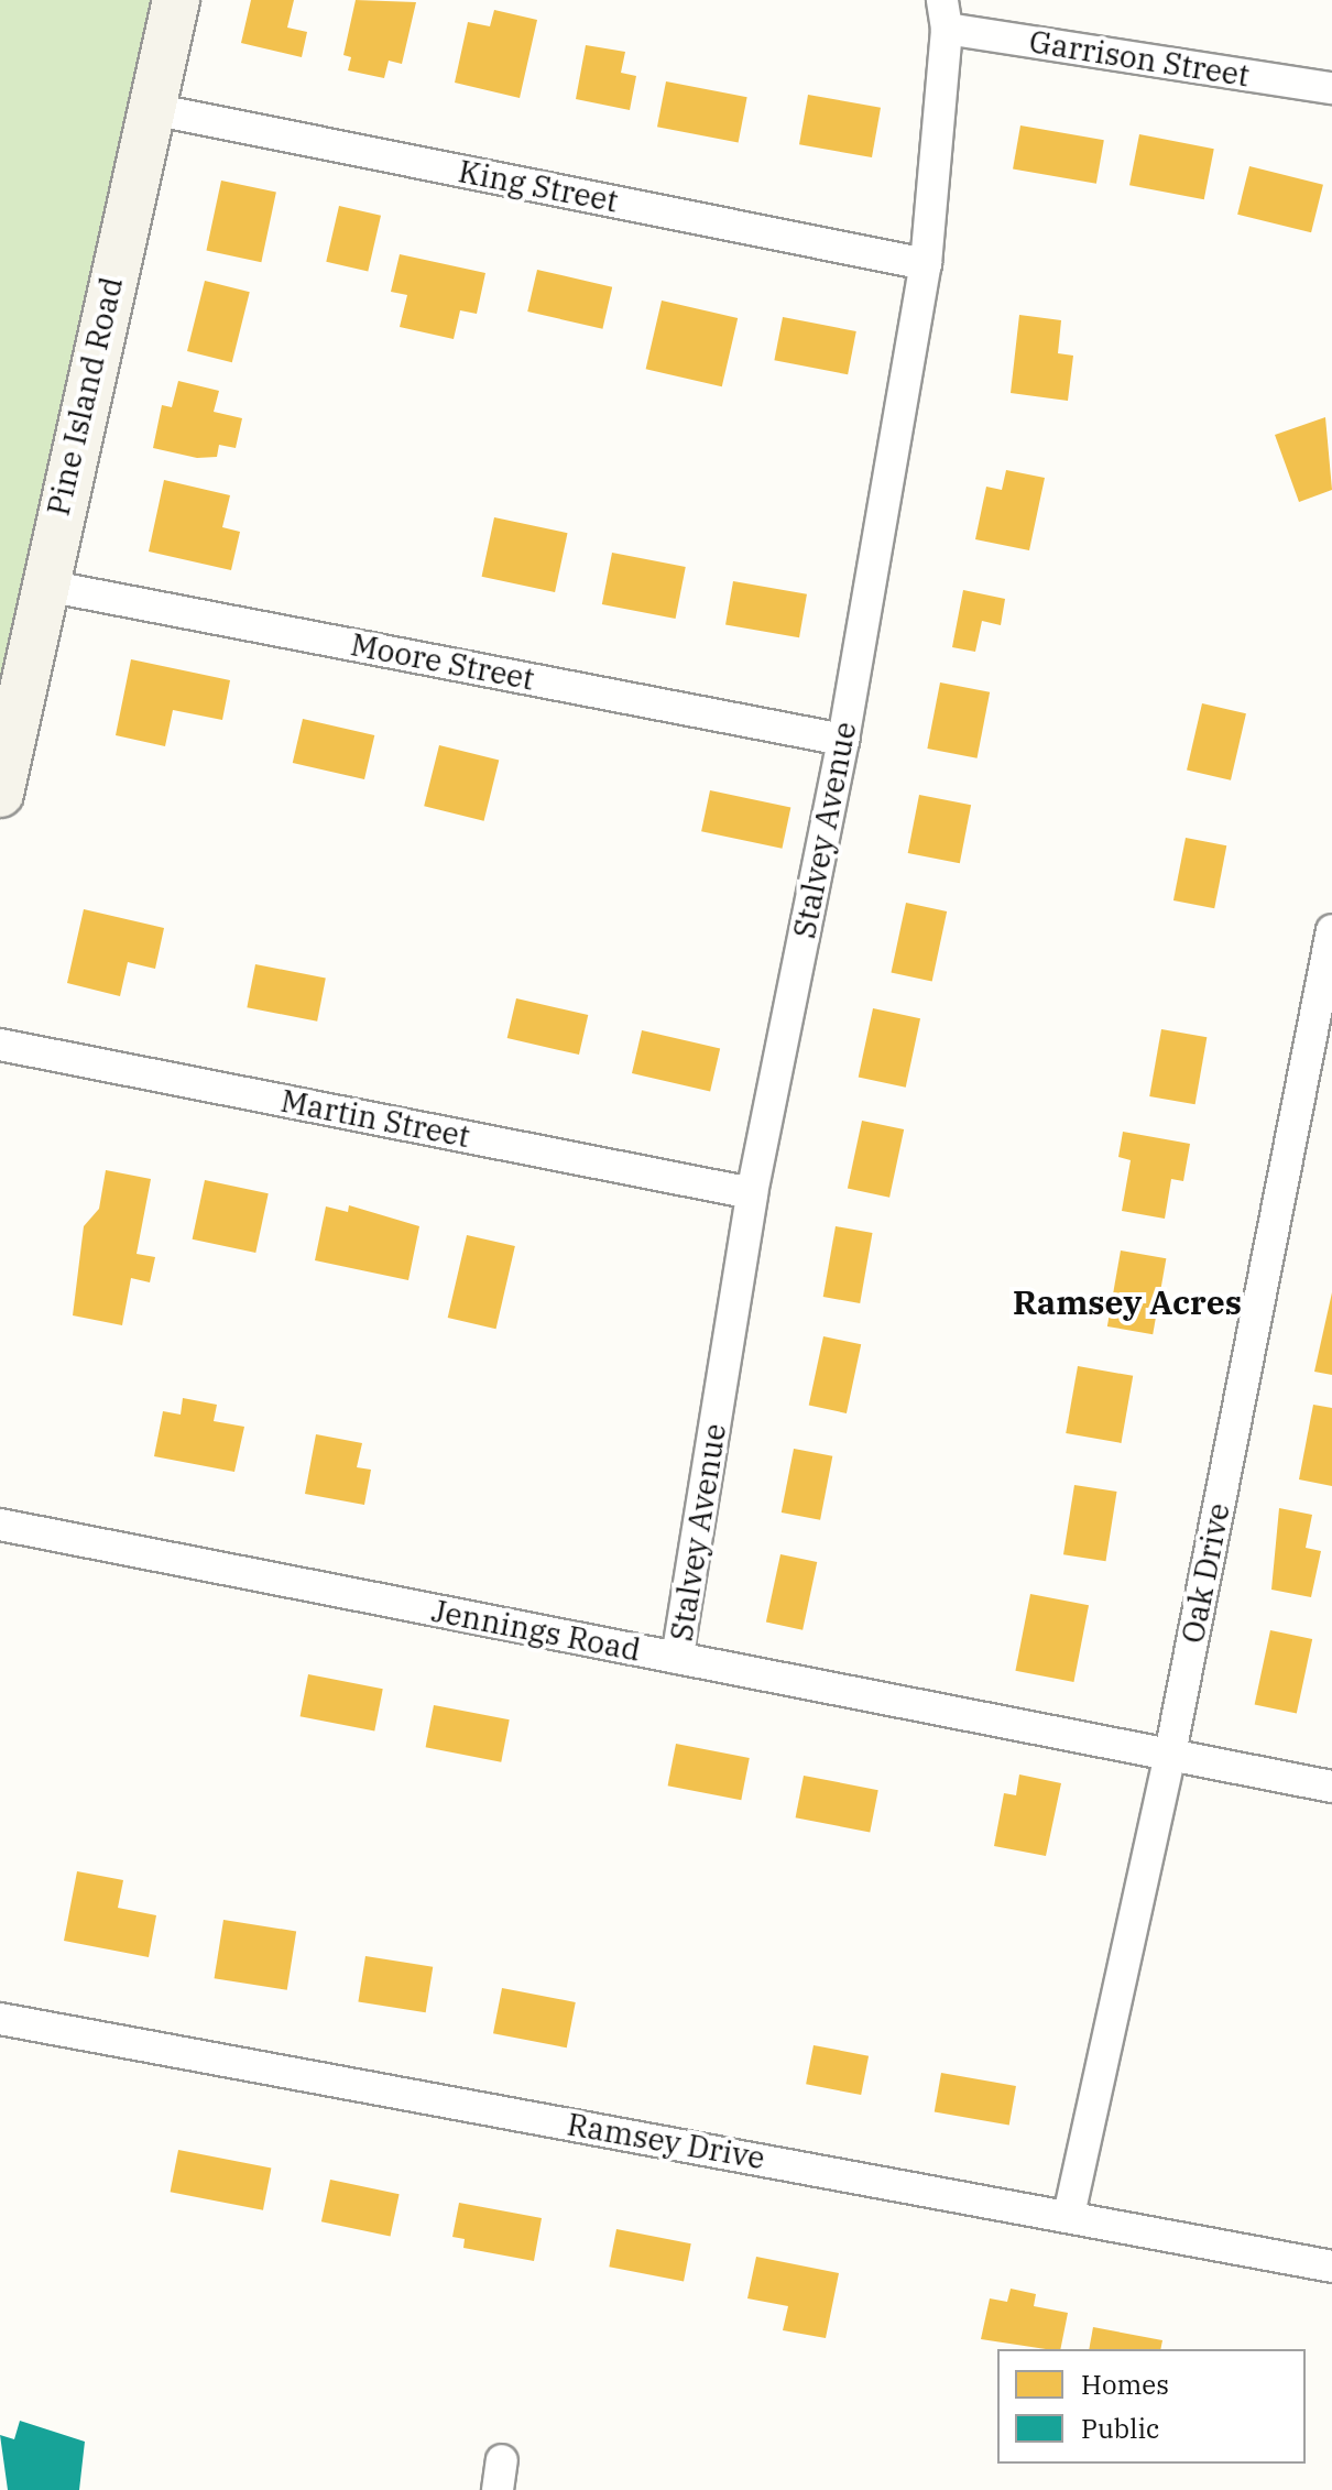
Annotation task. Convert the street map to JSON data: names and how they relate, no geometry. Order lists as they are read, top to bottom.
{
  "streets": {
    "street": [
      "Garrison Street",
      "King Street",
      "Pine Island Road",
      "Moore Street",
      "Stalvey Avenue",
      "Martin Street",
      "Oak Drive",
      "Jennings Road",
      "Ramsey Drive"
    ]
  },
  "crossings": [
    ["Garrison Street", "Stalvey Avenue"],
    ["King Street", "Pine Island Road"],
    ["King Street", "Stalvey Avenue"],
    ["Pine Island Road", "Moore Street"],
    ["Moore Street", "Stalvey Avenue"],
    ["Stalvey Avenue", "Martin Street"],
    ["Stalvey Avenue", "Jennings Road"],
    ["Oak Drive", "Jennings Road"],
    ["Oak Drive", "Ramsey Drive"]
  ],
  "districts": ["Ramsey Acres"],
  "legend": ["Homes", "Public"]
}
